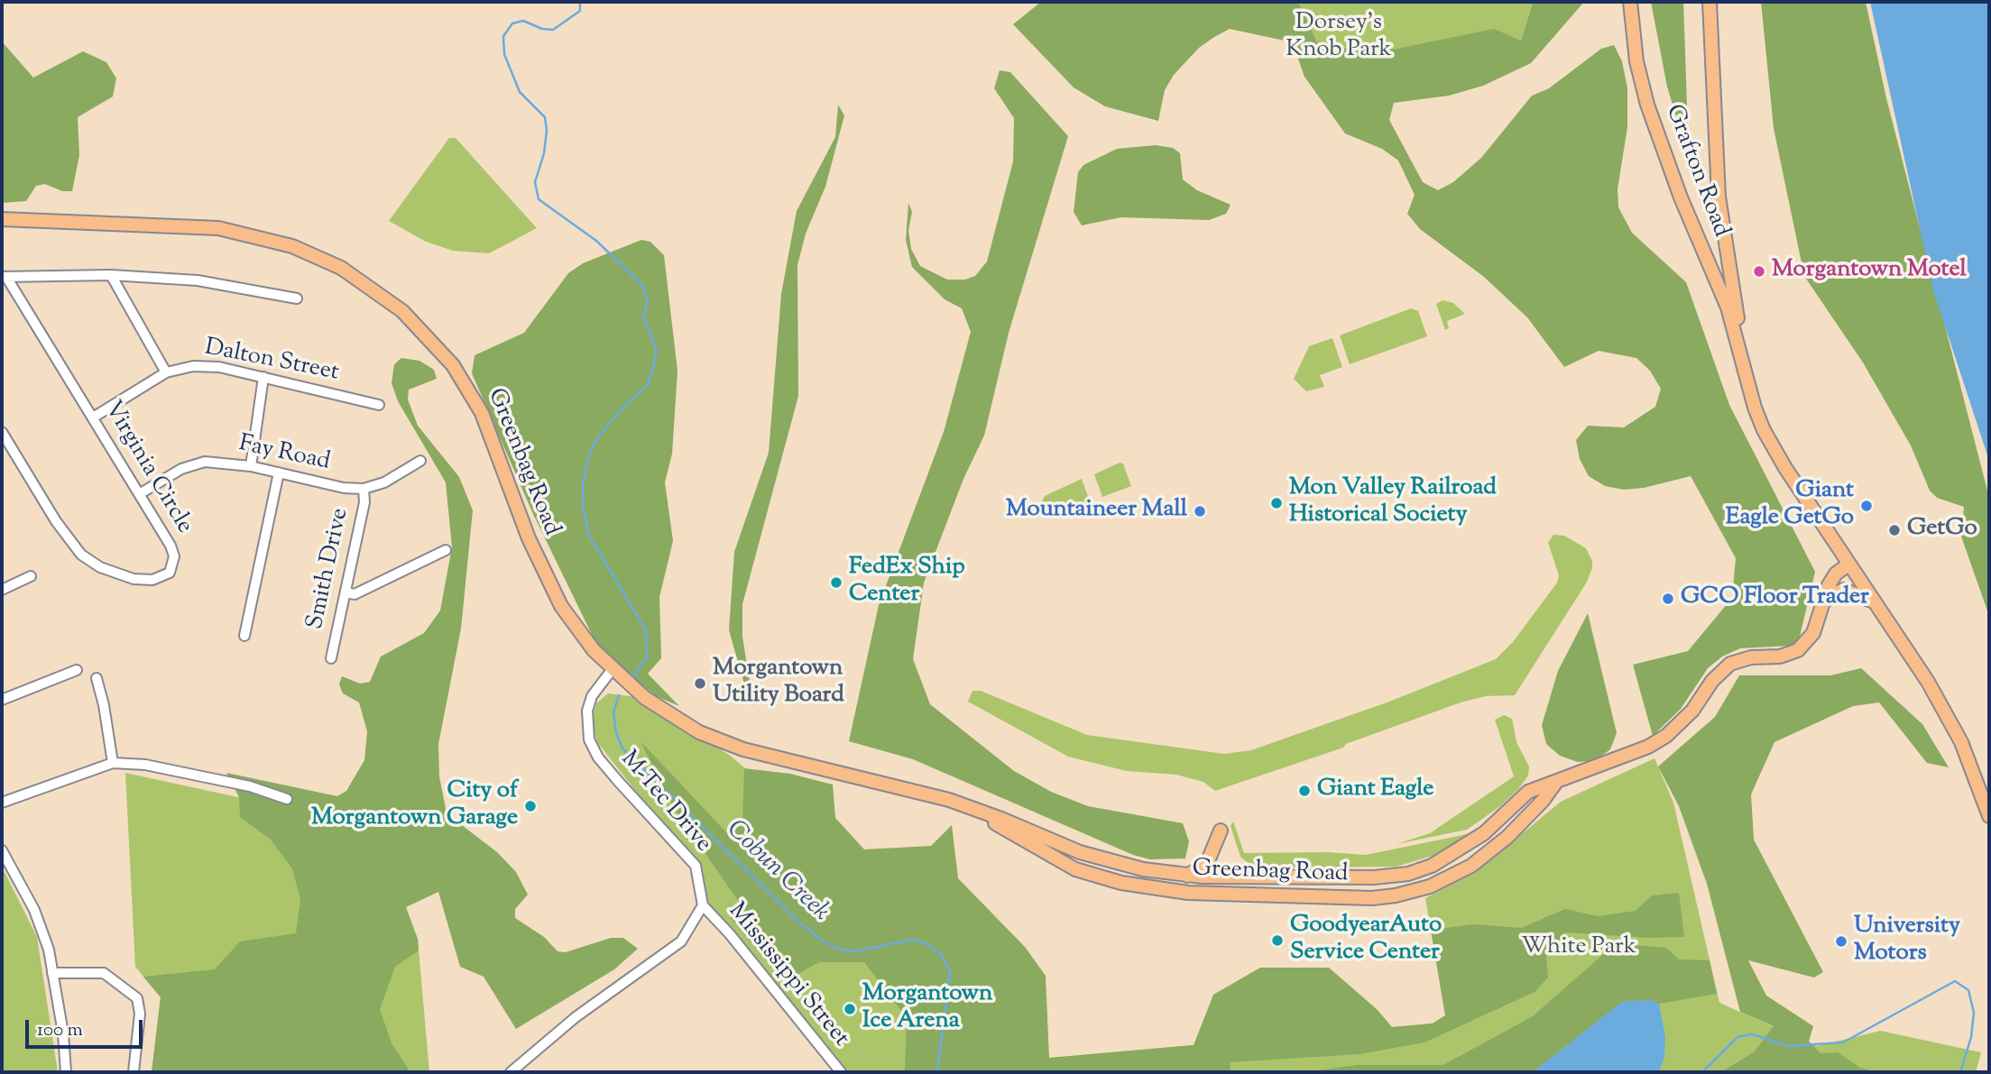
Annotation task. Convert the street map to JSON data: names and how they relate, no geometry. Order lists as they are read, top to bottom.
{
  "streets": {
    "main road": ["Grafton Road", "Greenbag Road"],
    "street": [
      "Dalton Street",
      "Fay Road",
      "Virginia Circle",
      "Smith Drive",
      "M-Tec Drive",
      "Mississippi Street"
    ]
  },
  "crossings": [
    ["Dalton Street", "Virginia Circle"],
    ["Fay Road", "Virginia Circle"],
    ["Fay Road", "Smith Drive"],
    ["Greenbag Road", "M-Tec Drive"],
    ["M-Tec Drive", "Mississippi Street"]
  ],
  "water": ["Cobun Creek"],
  "parks": ["Dorsey's Knob Park", "White Park"],
  "places": [
    "Morgantown Motel",
    "Mon Valley Railroad Historical Society",
    "Giant Eagle GetGo",
    "Mountaineer Mall",
    "GetGo",
    "FedEx Ship Center",
    "GCO Floor Trader",
    "Morgantown Utility Board",
    "Giant Eagle",
    "City of Morgantown Garage",
    "GoodyearAuto Service Center",
    "University Motors",
    "Morgantown Ice Arena"
  ],
  "scale_bar": "100 m"
}
